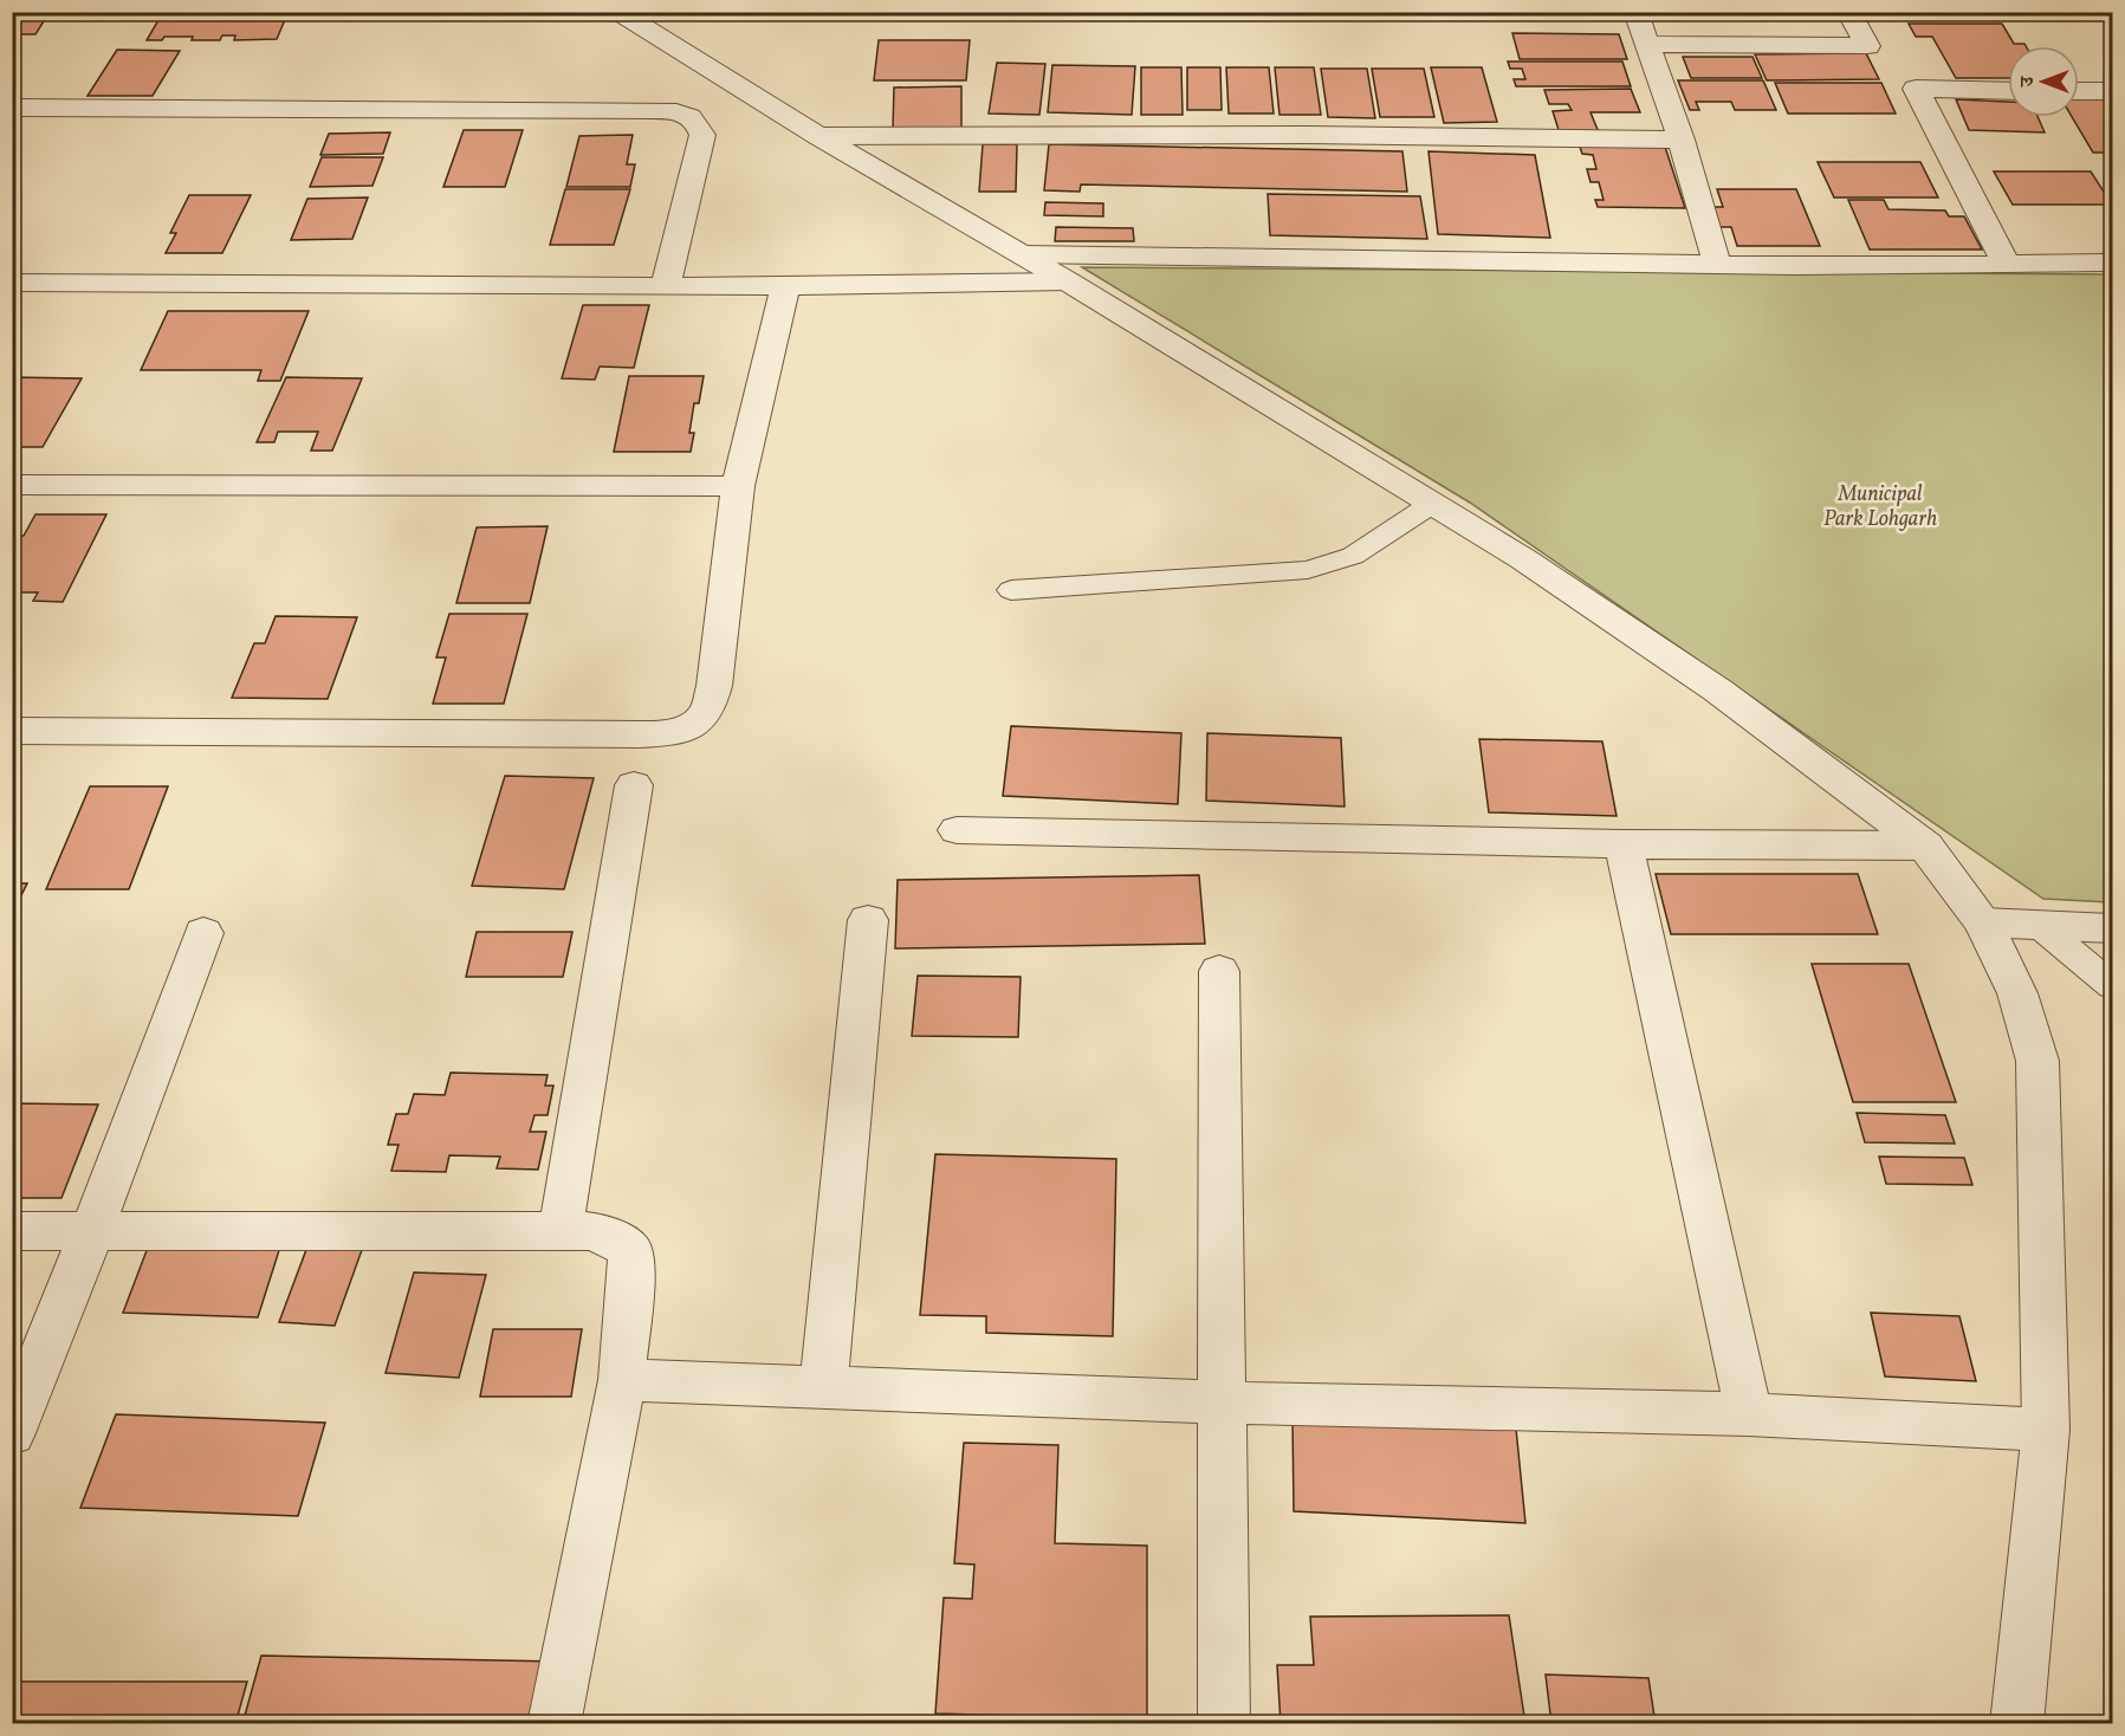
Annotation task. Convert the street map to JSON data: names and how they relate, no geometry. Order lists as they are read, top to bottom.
{
  "parks": ["Municipal Park Lohgarh"],
  "north": "left"
}
